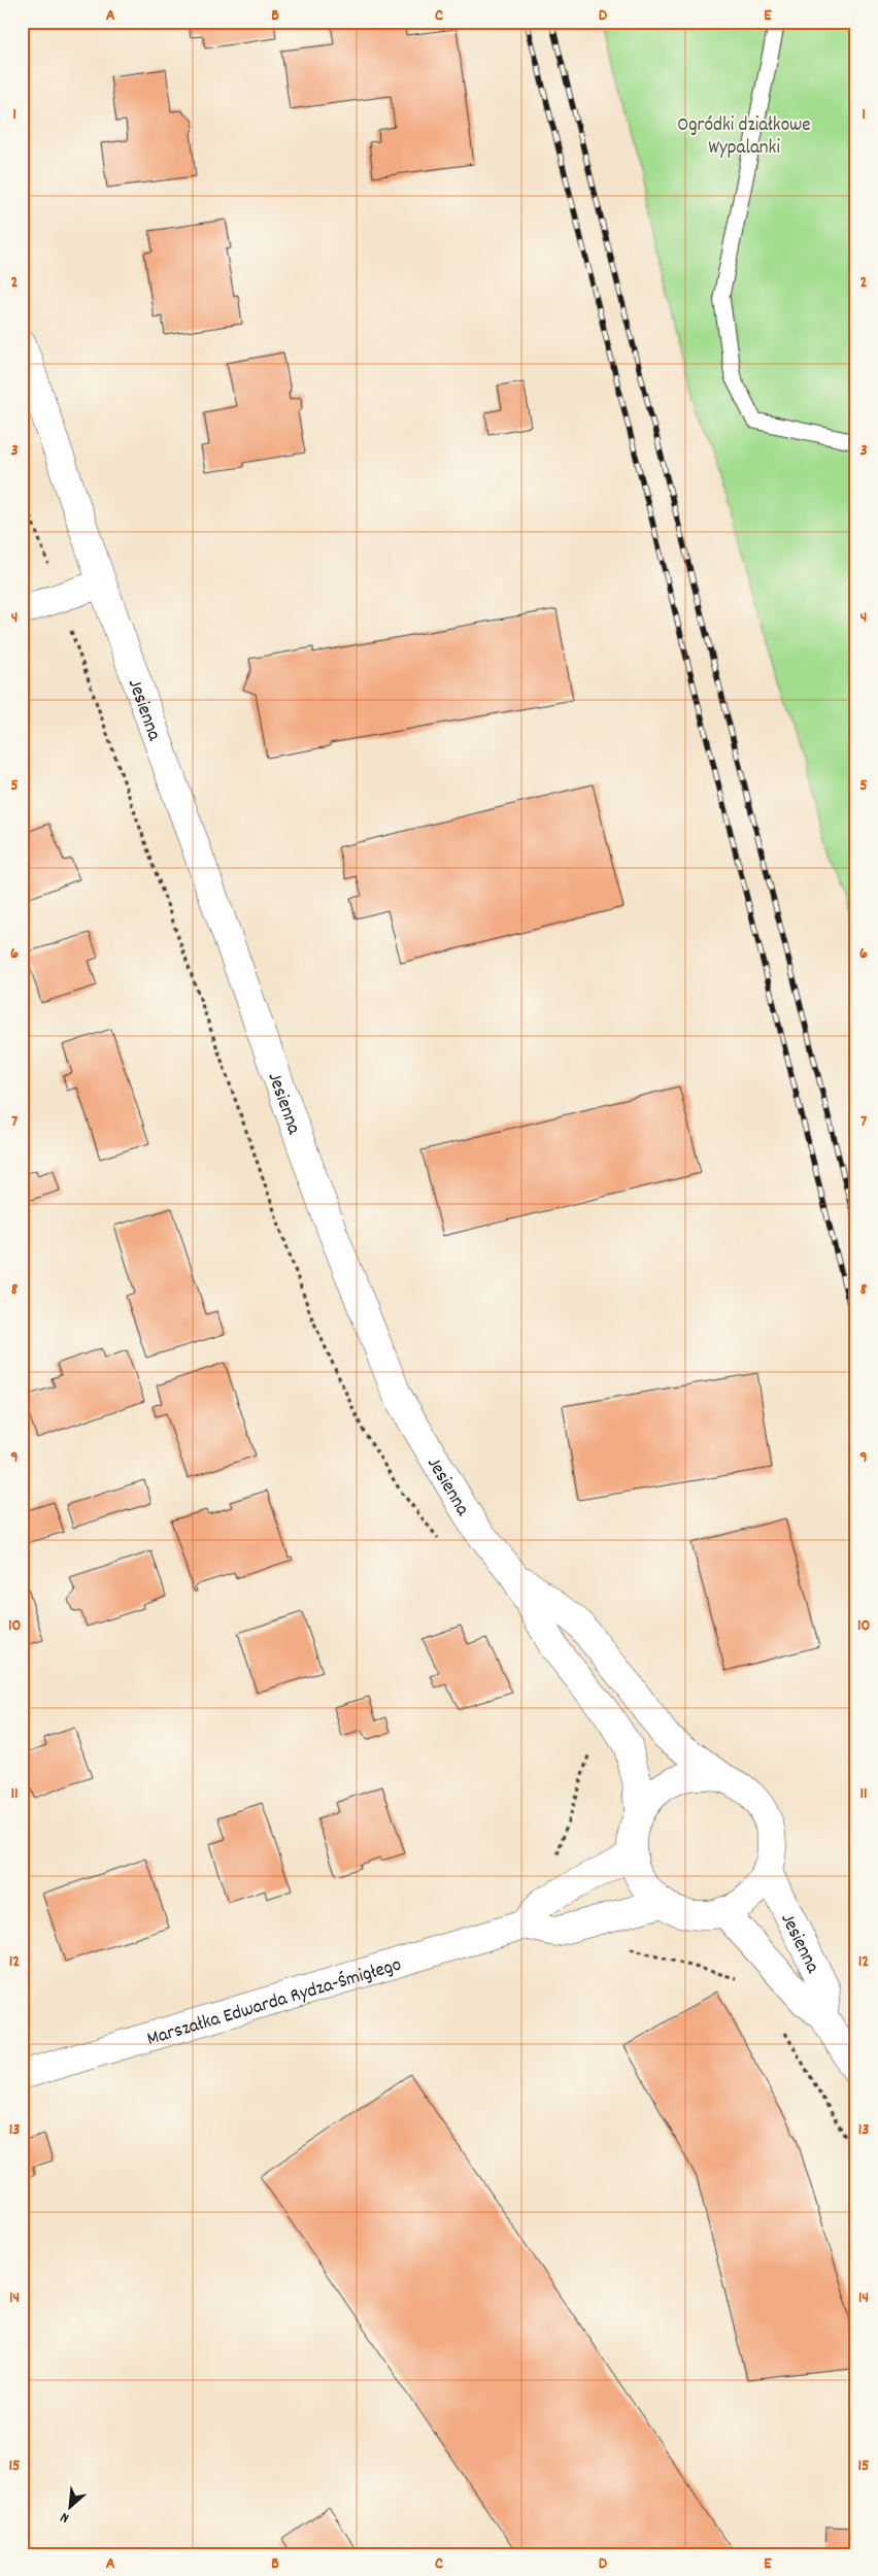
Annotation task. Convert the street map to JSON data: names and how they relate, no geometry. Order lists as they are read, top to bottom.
{
  "streets": {
    "street": ["Jesienna", "Marszałka Edwarda Rydza-Śmigłego"]
  },
  "parks": ["Ogródki działkowe Wypalanki"],
  "north": "bottom left",
  "grid": {
    "columns": [
      "A",
      "B",
      "C",
      "D",
      "E"
    ],
    "rows": [
      "1",
      "2",
      "3",
      "4",
      "5",
      "6",
      "7",
      "8",
      "9",
      "10",
      "11",
      "12",
      "13",
      "14",
      "15"
    ]
  }
}
